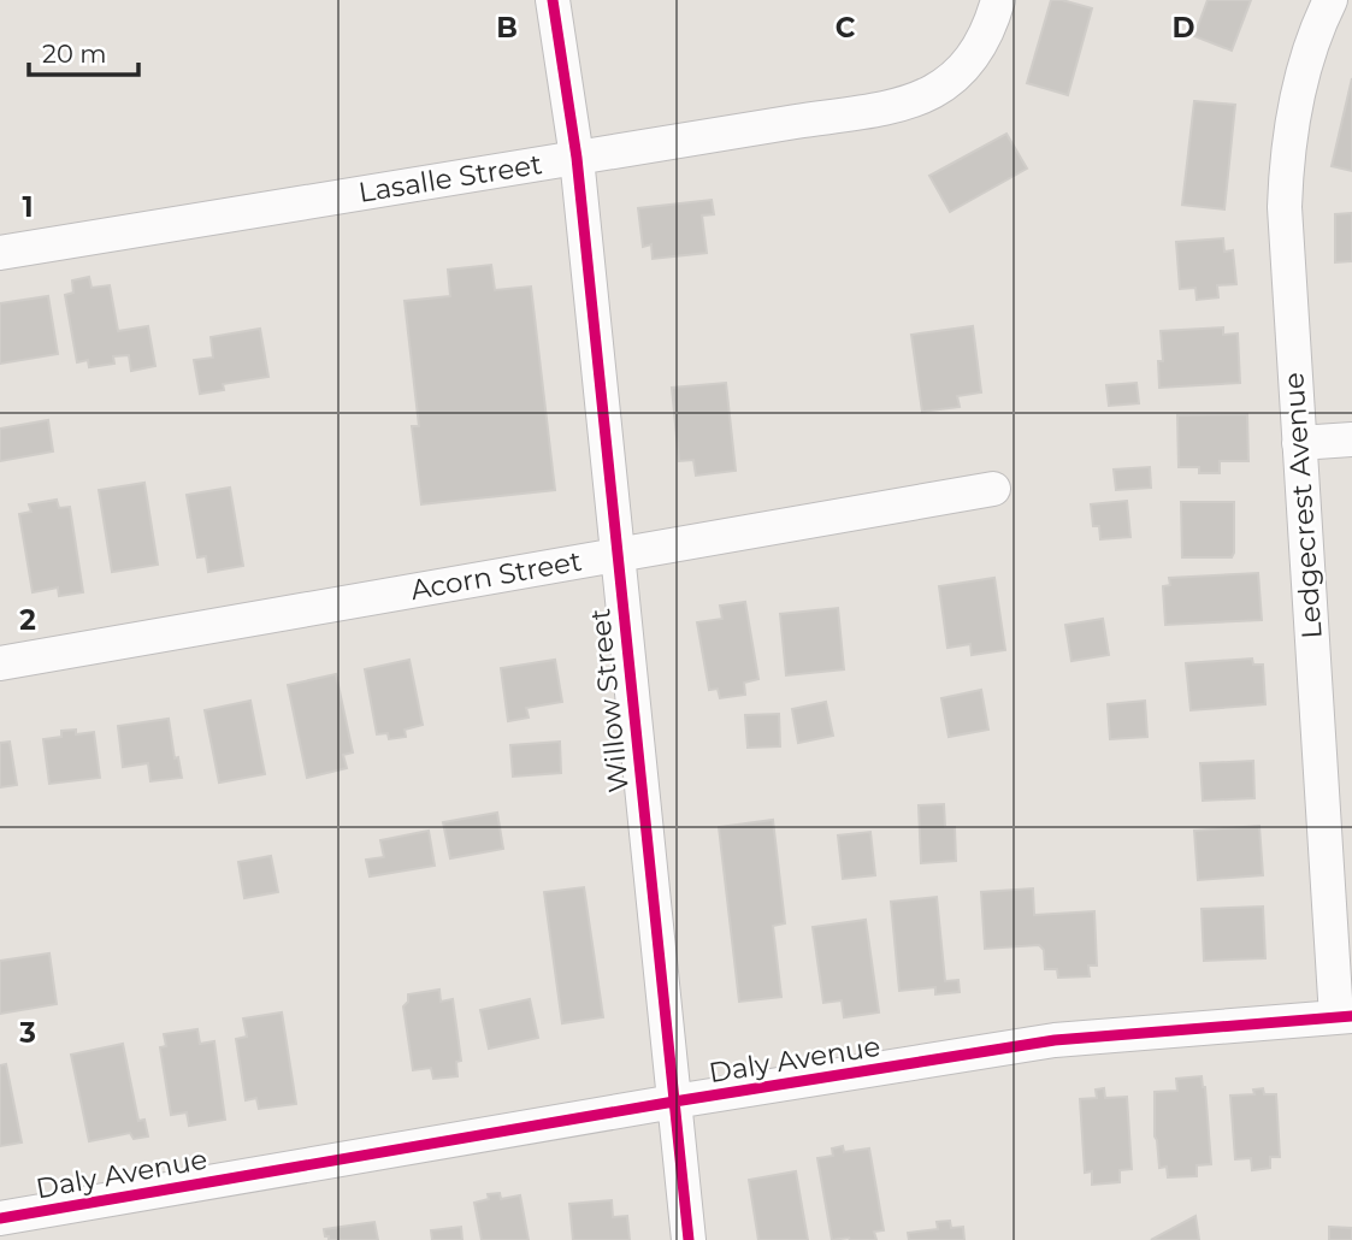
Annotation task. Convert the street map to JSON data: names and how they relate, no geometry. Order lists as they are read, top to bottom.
{
  "streets": {
    "street": [
      "Lasalle Street",
      "Ledgecrest Avenue",
      "Acorn Street",
      "Willow Street",
      "Daly Avenue"
    ]
  },
  "crossings": [
    ["Lasalle Street", "Willow Street"],
    ["Ledgecrest Avenue", "Daly Avenue"],
    ["Acorn Street", "Willow Street"],
    ["Willow Street", "Daly Avenue"]
  ],
  "scale_bar": "20 m",
  "grid": {
    "columns": ["B", "C", "D"],
    "rows": ["1", "2", "3"]
  }
}
